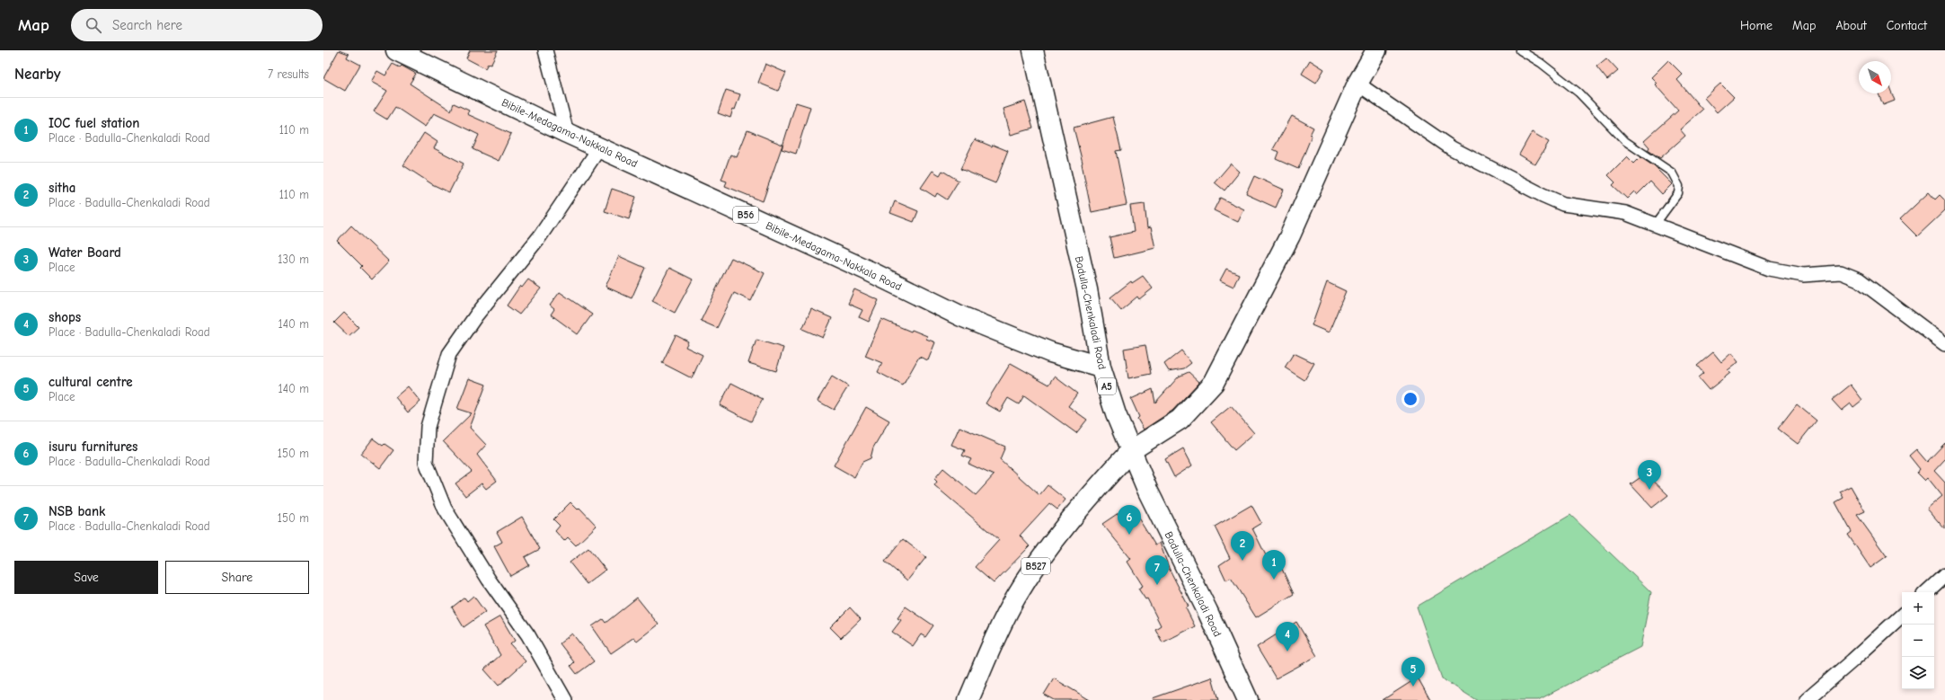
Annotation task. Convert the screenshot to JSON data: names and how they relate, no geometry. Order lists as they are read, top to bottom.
{
  "streets": {
    "main road": [
      "Bibile-Medagama-Nakkala Road",
      "B56",
      "Badulla-Chenkaladi Road",
      "A5",
      "B527"
    ]
  },
  "crossings": [
    ["Bibile-Medagama-Nakkala Road", "Badulla-Chenkaladi Road"],
    ["Badulla-Chenkaladi Road", "B527"]
  ],
  "north": "bottom right",
  "page": {
    "header": "Map",
    "search": "Search here",
    "nav": [
      "Home",
      "Map",
      "About",
      "Contact"
    ],
    "heading": ["Nearby", "7 results"],
    "list": [
      {
        "mark": "1",
        "name": "IOC fuel station",
        "note": "Place · Badulla-Chenkaladi Road",
        "value": "110 m"
      },
      {
        "mark": "2",
        "name": "sitha",
        "note": "Place · Badulla-Chenkaladi Road",
        "value": "110 m"
      },
      {
        "mark": "3",
        "name": "Water Board",
        "note": "Place",
        "value": "130 m"
      },
      {
        "mark": "4",
        "name": "shops",
        "note": "Place · Badulla-Chenkaladi Road",
        "value": "140 m"
      },
      {
        "mark": "5",
        "name": "cultural centre",
        "note": "Place",
        "value": "140 m"
      },
      {
        "mark": "6",
        "name": "isuru furnitures",
        "note": "Place · Badulla-Chenkaladi Road",
        "value": "150 m"
      },
      {
        "mark": "7",
        "name": "NSB bank",
        "note": "Place · Badulla-Chenkaladi Road",
        "value": "150 m"
      }
    ],
    "pins": [
      "3",
      "6",
      "2",
      "1",
      "7",
      "4",
      "5"
    ],
    "buttons": ["Save", "Share"],
    "map_buttons": ["+", "−"]
  }
}
